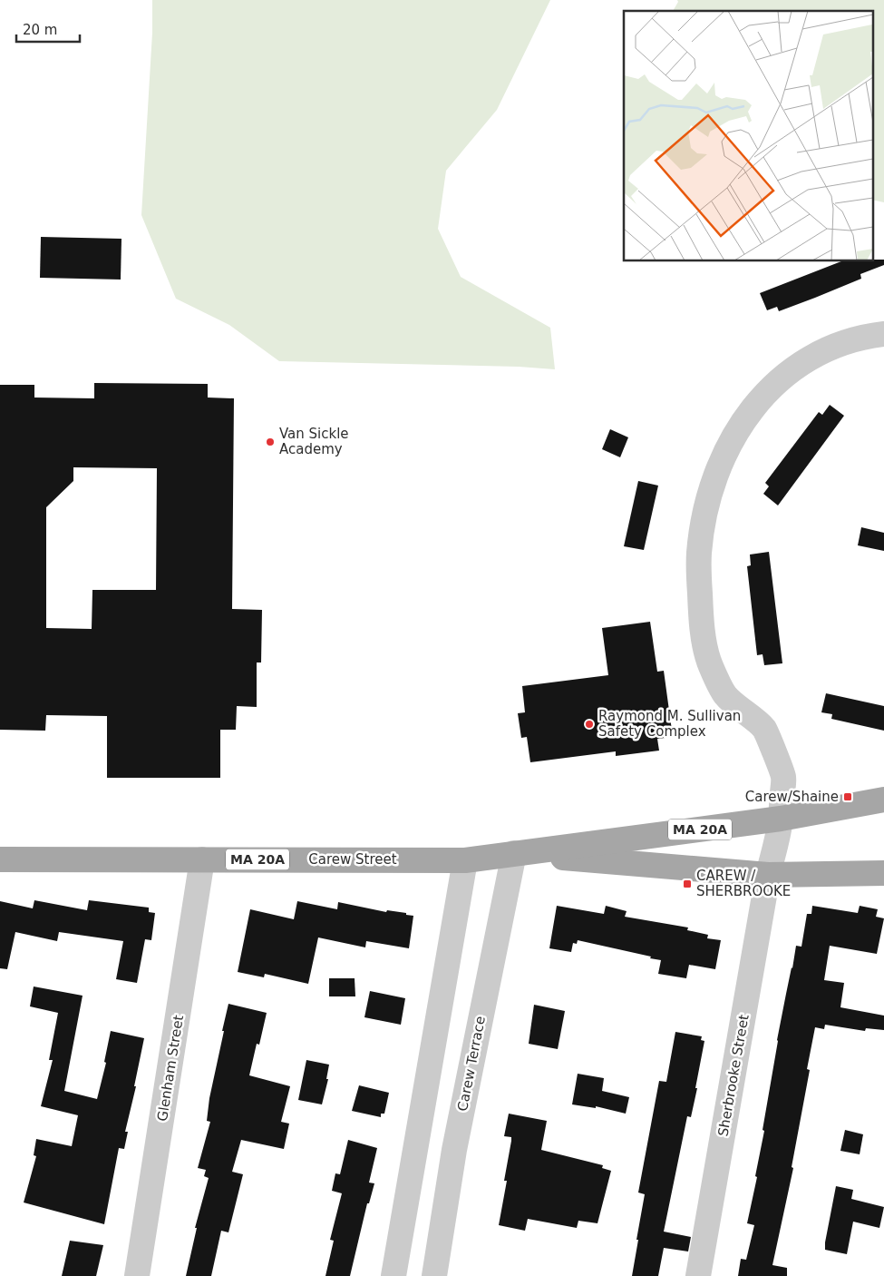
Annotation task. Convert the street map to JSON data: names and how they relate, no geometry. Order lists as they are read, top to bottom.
{
  "streets": {
    "main road": ["MA 20A", "Carew Street"],
    "street": ["Carew Terrace", "Glenham Street", "Sherbrooke Street"]
  },
  "crossings": [
    ["Carew Street", "Carew Terrace"],
    ["Carew Street", "Glenham Street"],
    ["Carew Street", "Sherbrooke Street"]
  ],
  "places": {
    "other": ["Van Sickle Academy", "Raymond M. Sullivan Safety Complex"],
    "transit": ["Carew/Shaine", "CAREW / SHERBROOKE"]
  },
  "scale_bar": "20 m"
}
